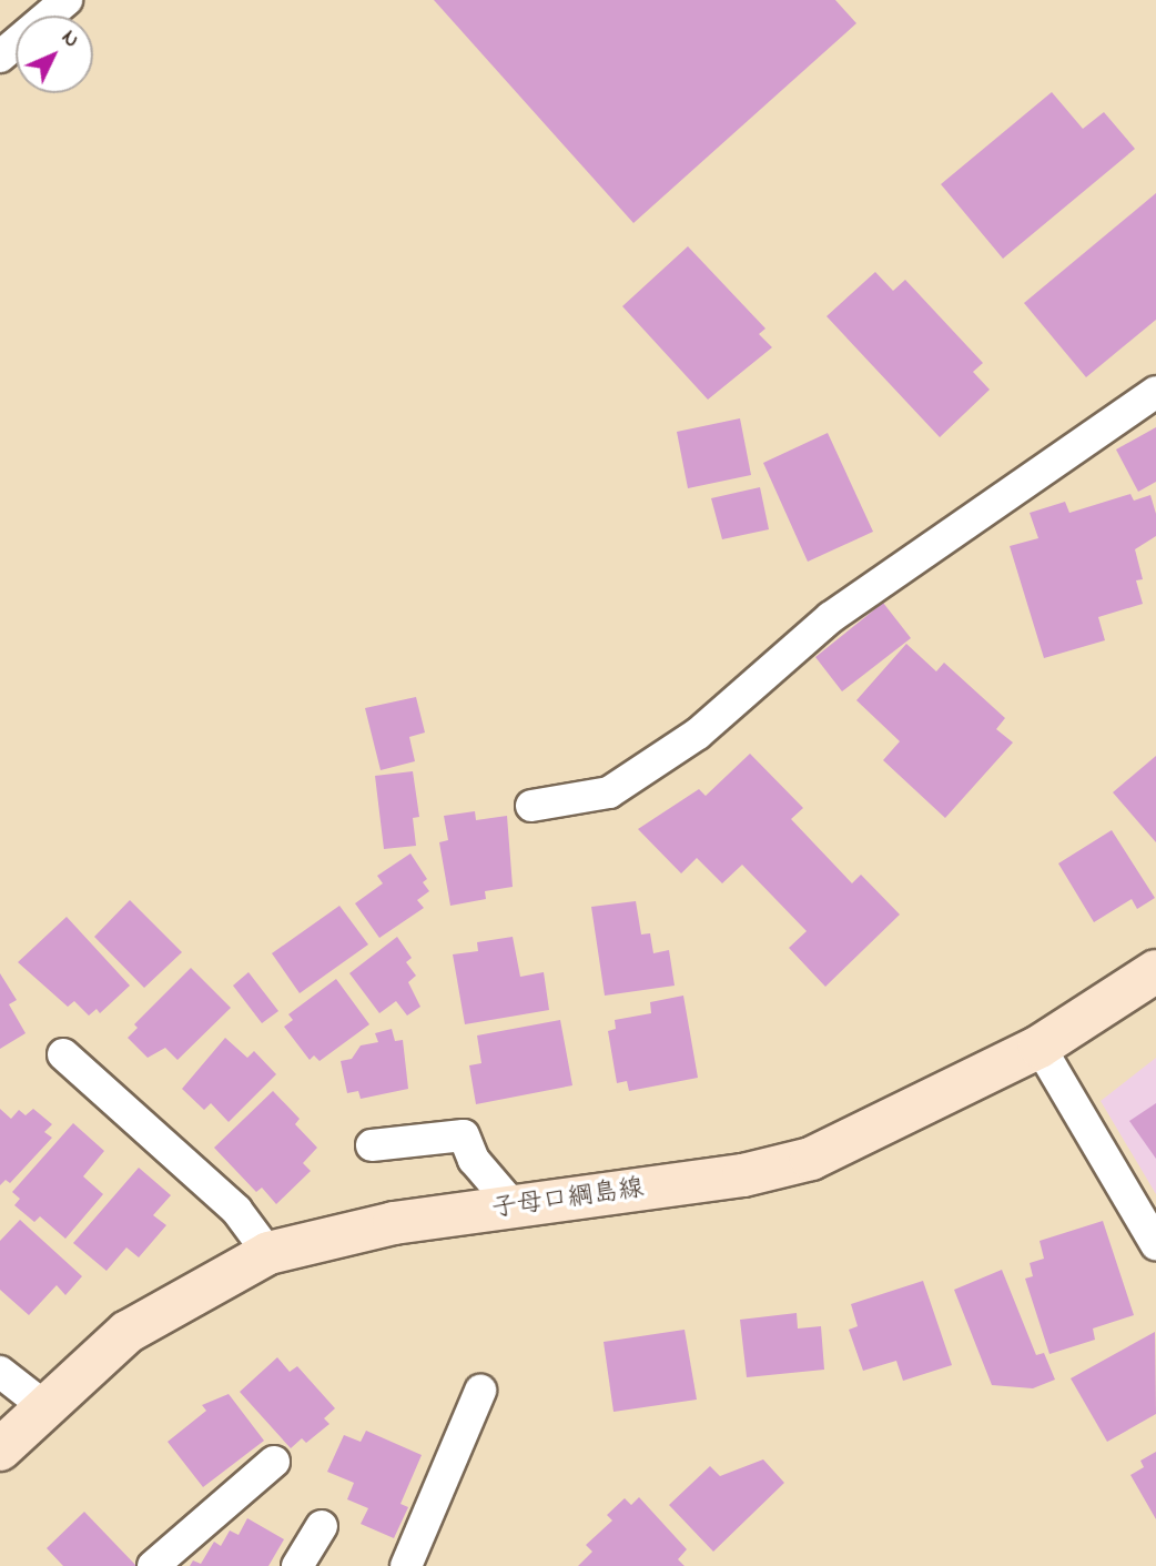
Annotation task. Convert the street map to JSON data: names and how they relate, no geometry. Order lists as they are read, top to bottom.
{
  "streets": {
    "main road": ["子母口綱島線"]
  },
  "north": "top right"
}
